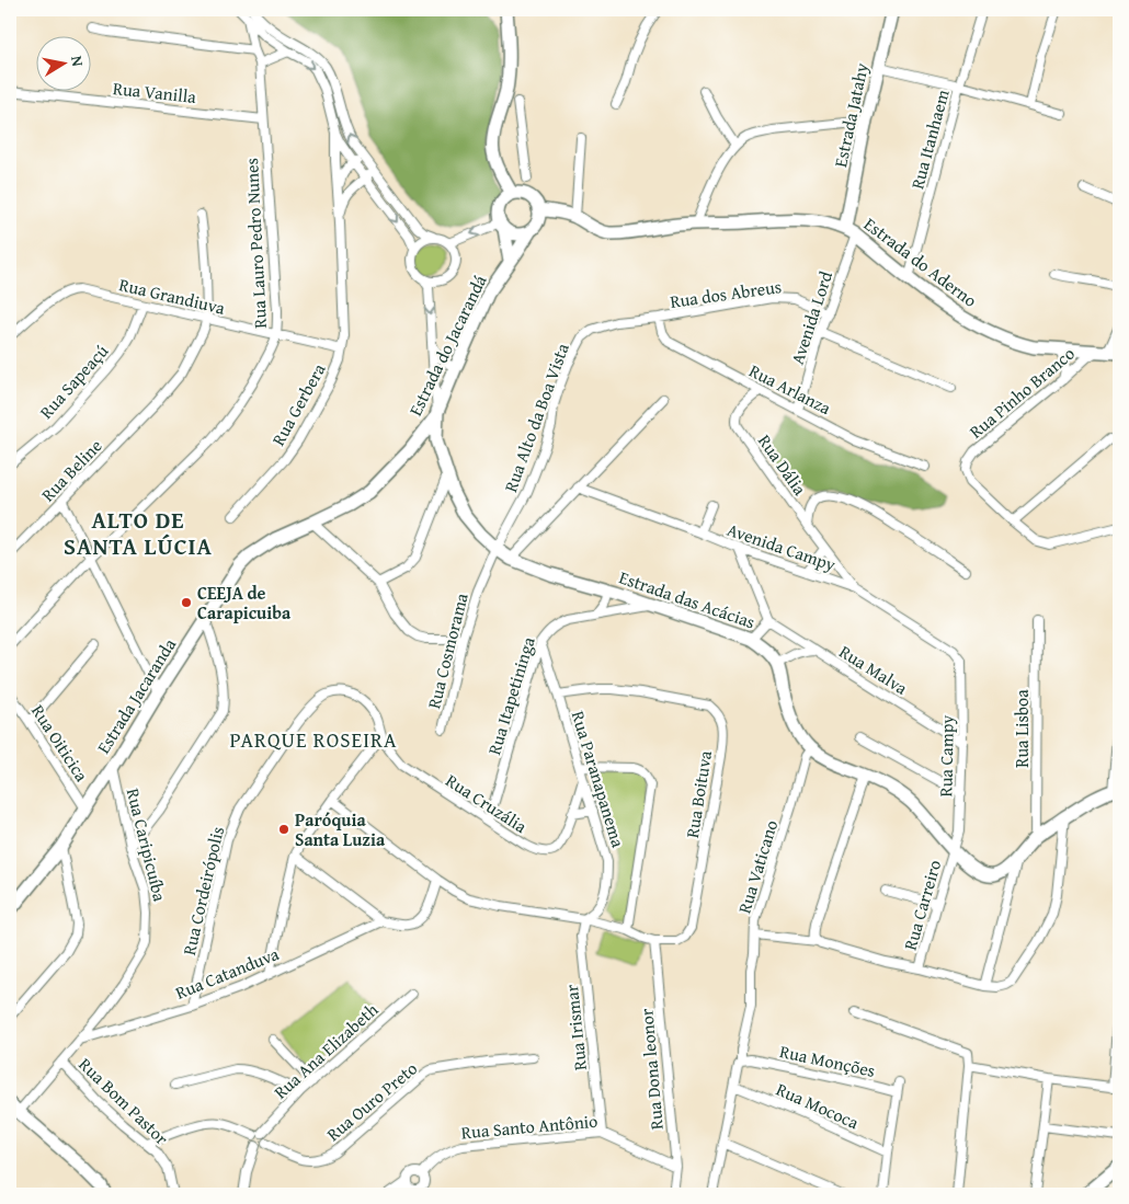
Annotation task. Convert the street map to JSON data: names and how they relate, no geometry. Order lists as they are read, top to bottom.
{
  "streets": {
    "main road": [
      "Estrada Jatahy",
      "Estrada do Aderno",
      "Estrada do Jacarandá",
      "Estrada das Acácias",
      "Estrada Jacaranda"
    ],
    "street": [
      "Rua Vanilla",
      "Rua Itanhaem",
      "Rua Lauro Pedro Nunes",
      "Rua dos Abreus",
      "Rua Grandiuva",
      "Avenida Lord",
      "Rua Sapeaçú",
      "Rua Arlanza",
      "Rua Pinho Branco",
      "Rua Gerbera",
      "Rua Alto da Boa Vista",
      "Rua Dália",
      "Rua Beline",
      "Avenida Campy",
      "Rua Cosmorama",
      "Rua Malva",
      "Rua Itapetininga",
      "Rua Lisboa",
      "Rua Oiticica",
      "Rua Campy",
      "Rua Paranapanema",
      "Rua Boituva",
      "Rua Cruzália",
      "Rua Caripicuíba",
      "Rua Vaticano",
      "Rua Cordeirópolis",
      "Rua Carreiro",
      "Rua Catanduva",
      "Rua Irismar",
      "Rua Ana Elizabeth",
      "Rua Monções",
      "Rua Dona leonor",
      "Rua Bom Pastor",
      "Rua Ouro Preto",
      "Rua Mococa",
      "Rua Santo Antônio"
    ]
  },
  "crossings": [
    ["Rua Vanilla", "Rua Lauro Pedro Nunes"],
    ["Estrada Jatahy", "Estrada do Aderno"],
    ["Estrada Jatahy", "Avenida Lord"],
    ["Rua Itanhaem", "Estrada do Aderno"],
    ["Rua Lauro Pedro Nunes", "Rua Grandiuva"],
    ["Estrada do Aderno", "Avenida Lord"],
    ["Estrada do Aderno", "Estrada do Jacarandá"],
    ["Estrada do Aderno", "Rua Pinho Branco"],
    ["Rua dos Abreus", "Avenida Lord"],
    ["Rua dos Abreus", "Rua Arlanza"],
    ["Rua dos Abreus", "Rua Alto da Boa Vista"],
    ["Rua Grandiuva", "Rua Sapeaçú"],
    ["Rua Grandiuva", "Rua Gerbera"],
    ["Rua Grandiuva", "Rua Beline"],
    ["Avenida Lord", "Rua Arlanza"],
    ["Estrada do Jacarandá", "Estrada das Acácias"],
    ["Estrada do Jacarandá", "Estrada Jacaranda"],
    ["Rua Arlanza", "Rua Alto da Boa Vista"],
    ["Rua Arlanza", "Rua Dália"],
    ["Rua Alto da Boa Vista", "Estrada das Acácias"],
    ["Rua Alto da Boa Vista", "Rua Cosmorama"],
    ["Rua Dália", "Avenida Campy"],
    ["Avenida Campy", "Rua Campy"],
    ["Estrada das Acácias", "Rua Cosmorama"],
    ["Estrada das Acácias", "Rua Itapetininga"],
    ["Rua Malva", "Rua Campy"],
    ["Estrada Jacaranda", "Rua Oiticica"],
    ["Estrada Jacaranda", "Rua Caripicuíba"],
    ["Rua Itapetininga", "Rua Paranapanema"],
    ["Rua Itapetininga", "Rua Cruzália"],
    ["Rua Campy", "Rua Carreiro"],
    ["Rua Paranapanema", "Rua Boituva"],
    ["Rua Paranapanema", "Rua Cruzália"],
    ["Rua Paranapanema", "Rua Irismar"],
    ["Rua Boituva", "Rua Irismar"],
    ["Rua Boituva", "Rua Dona leonor"],
    ["Rua Cruzália", "Rua Cordeirópolis"],
    ["Rua Caripicuíba", "Rua Catanduva"],
    ["Rua Caripicuíba", "Rua Bom Pastor"],
    ["Rua Vaticano", "Rua Monções"],
    ["Rua Vaticano", "Rua Mococa"],
    ["Rua Cordeirópolis", "Rua Catanduva"],
    ["Rua Irismar", "Rua Santo Antônio"],
    ["Rua Ana Elizabeth", "Rua Ouro Preto"],
    ["Rua Monções", "Rua Mococa"],
    ["Rua Dona leonor", "Rua Santo Antônio"]
  ],
  "districts": ["ALTO DE SANTA LÚCIA", "PARQUE ROSEIRA"],
  "places": ["CEEJA de Carapicuiba", "Paróquia Santa Luzia"],
  "north": "right"
}
